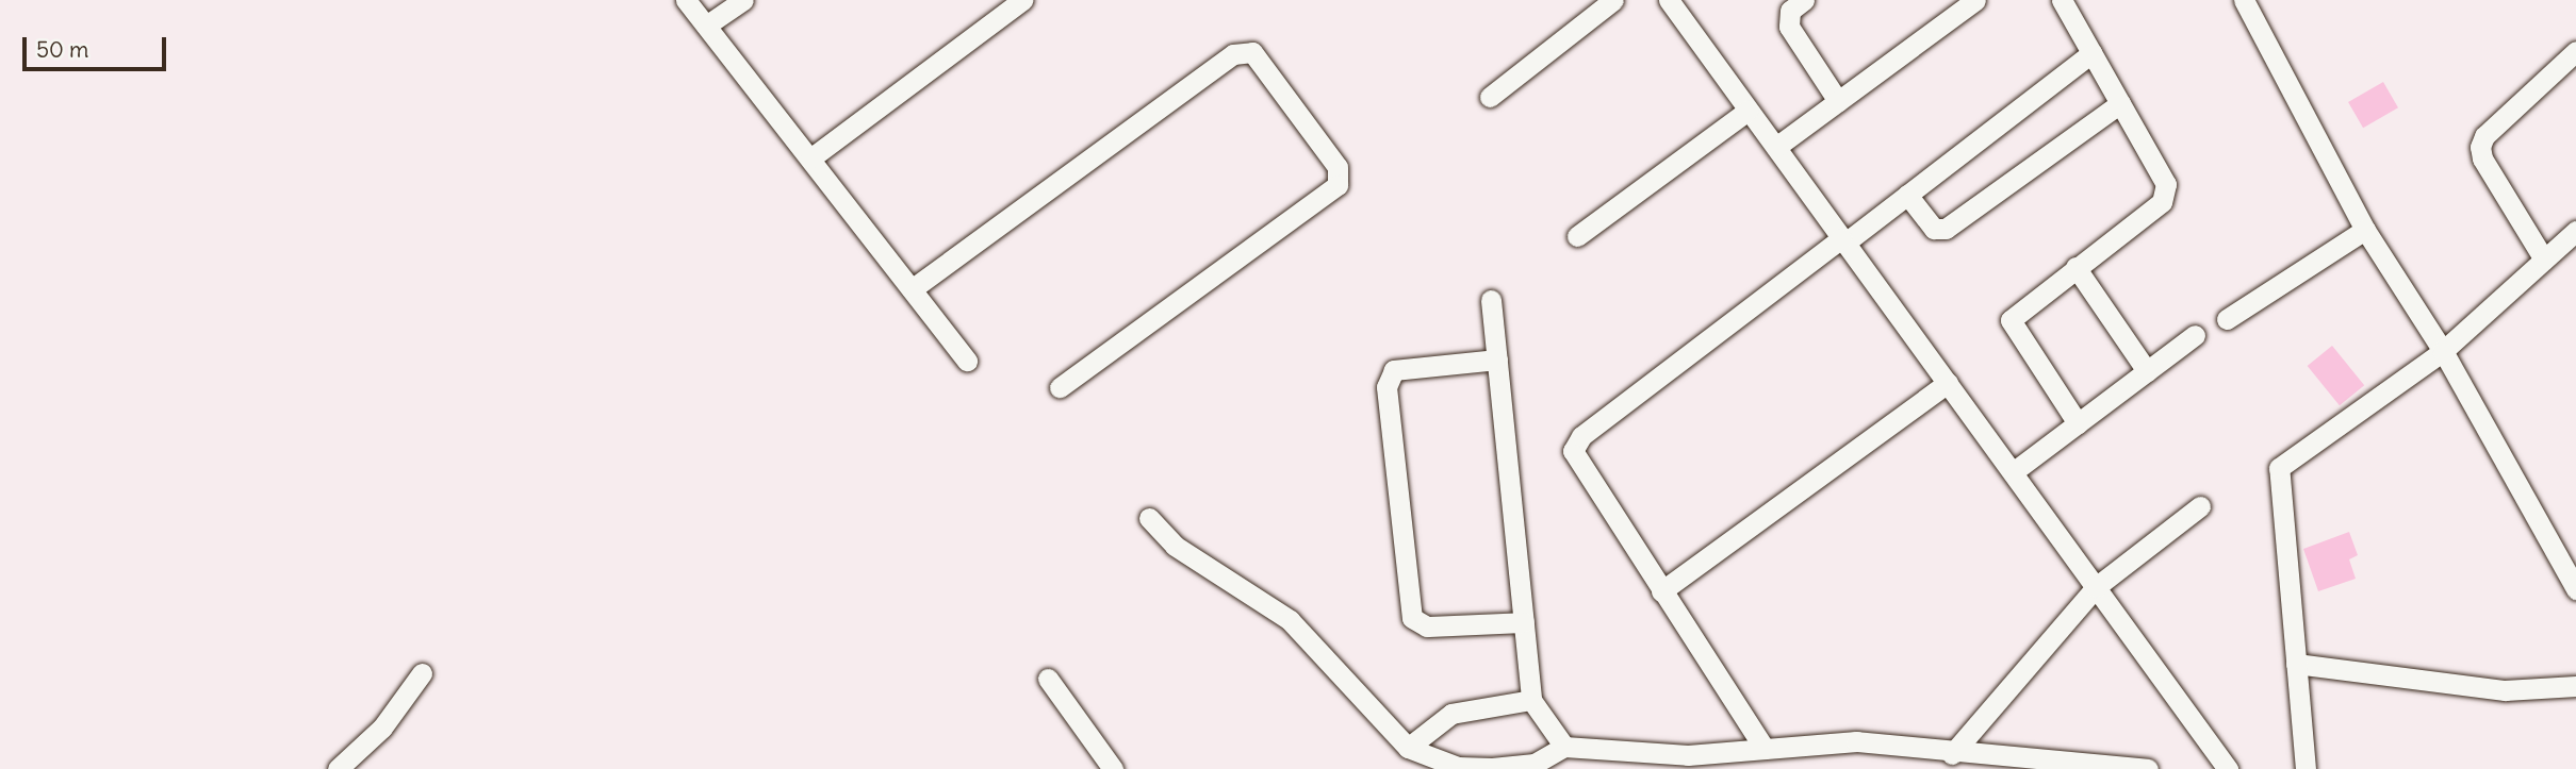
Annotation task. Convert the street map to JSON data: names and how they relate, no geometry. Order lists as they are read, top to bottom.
{
  "scale_bar": "50 m"
}
